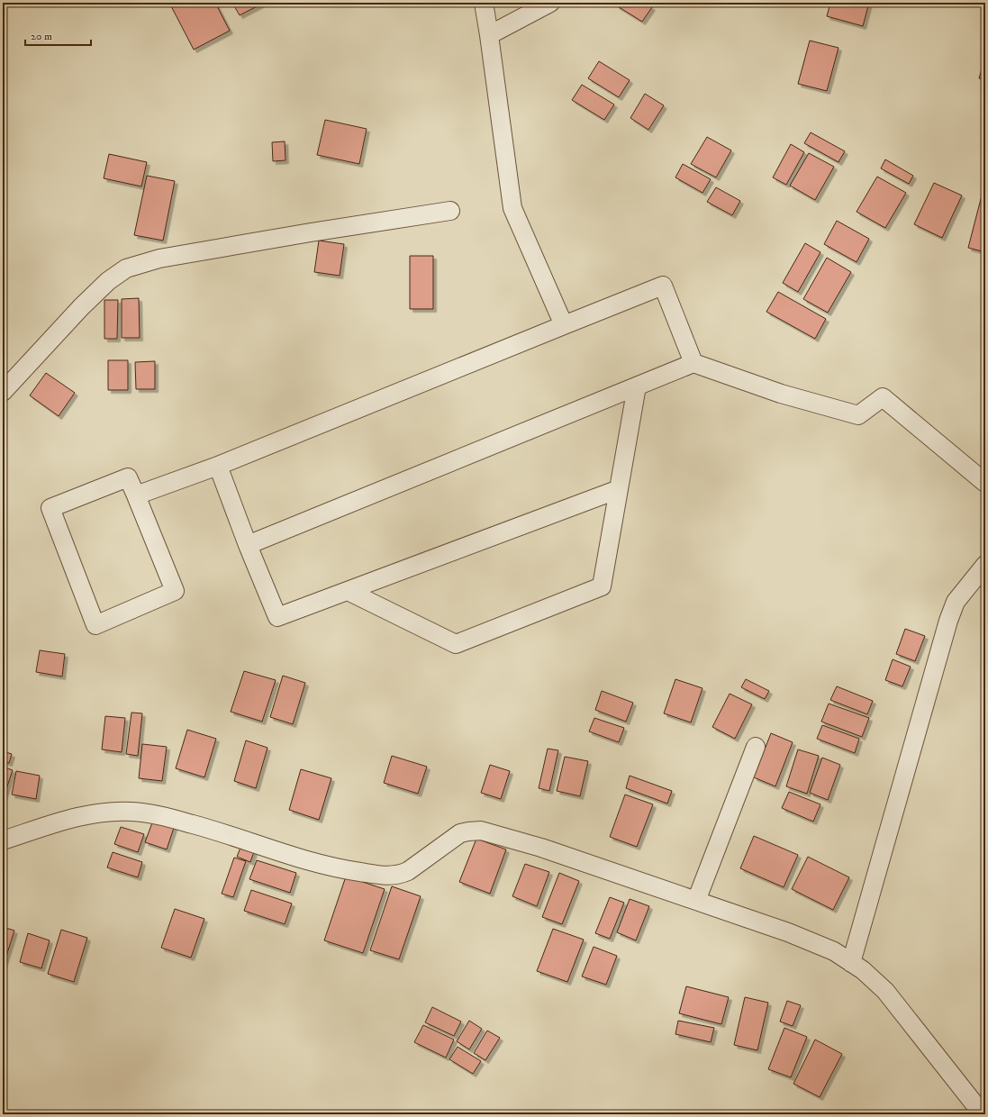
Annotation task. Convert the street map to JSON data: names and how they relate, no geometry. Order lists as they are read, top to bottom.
{
  "scale_bar": "20 m"
}
